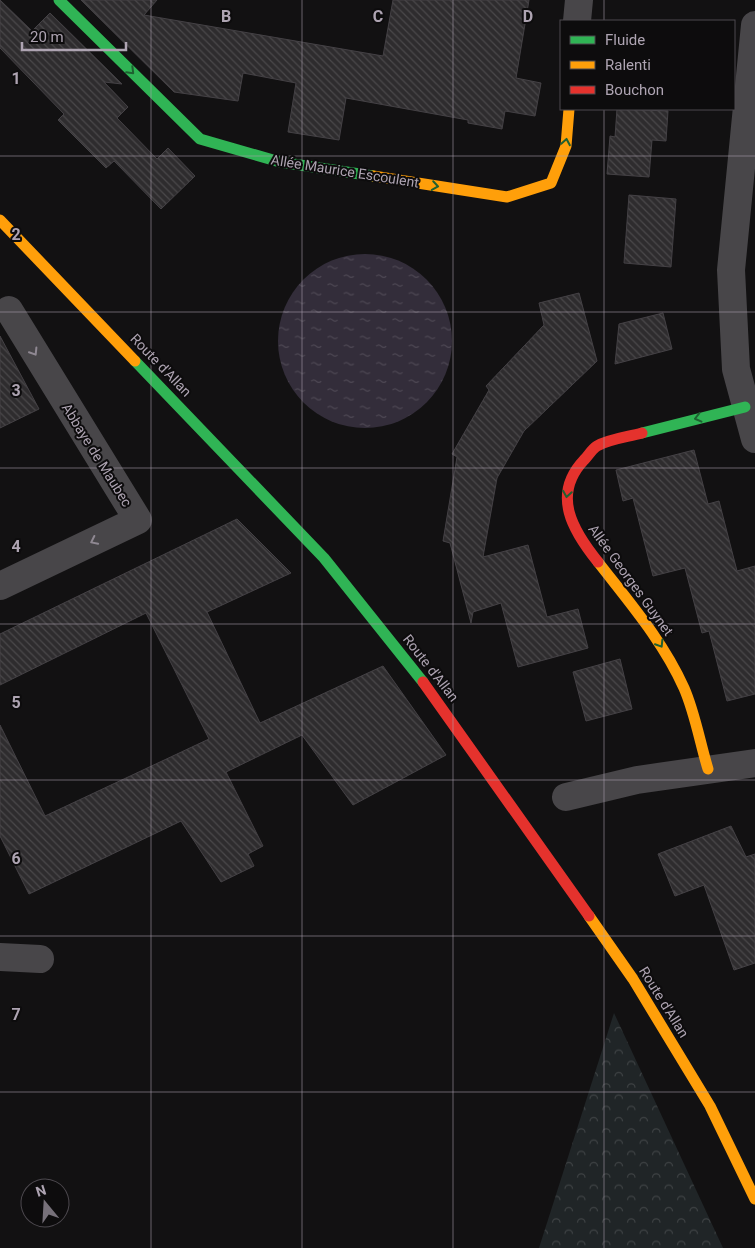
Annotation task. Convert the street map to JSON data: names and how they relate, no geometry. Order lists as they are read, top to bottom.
{
  "streets": {
    "street": [
      "Allée Maurice Escoulent",
      "Route d'Allan",
      "Abbaye de Maubec",
      "Allée Georges Guynet"
    ]
  },
  "one_way": ["Allée Maurice Escoulent"],
  "legend": ["Fluide", "Ralenti", "Bouchon"],
  "scale_bar": "20 m",
  "north": "top",
  "grid": {
    "columns": ["B", "C", "D"],
    "rows": [
      "1",
      "2",
      "3",
      "4",
      "5",
      "6",
      "7"
    ]
  }
}
